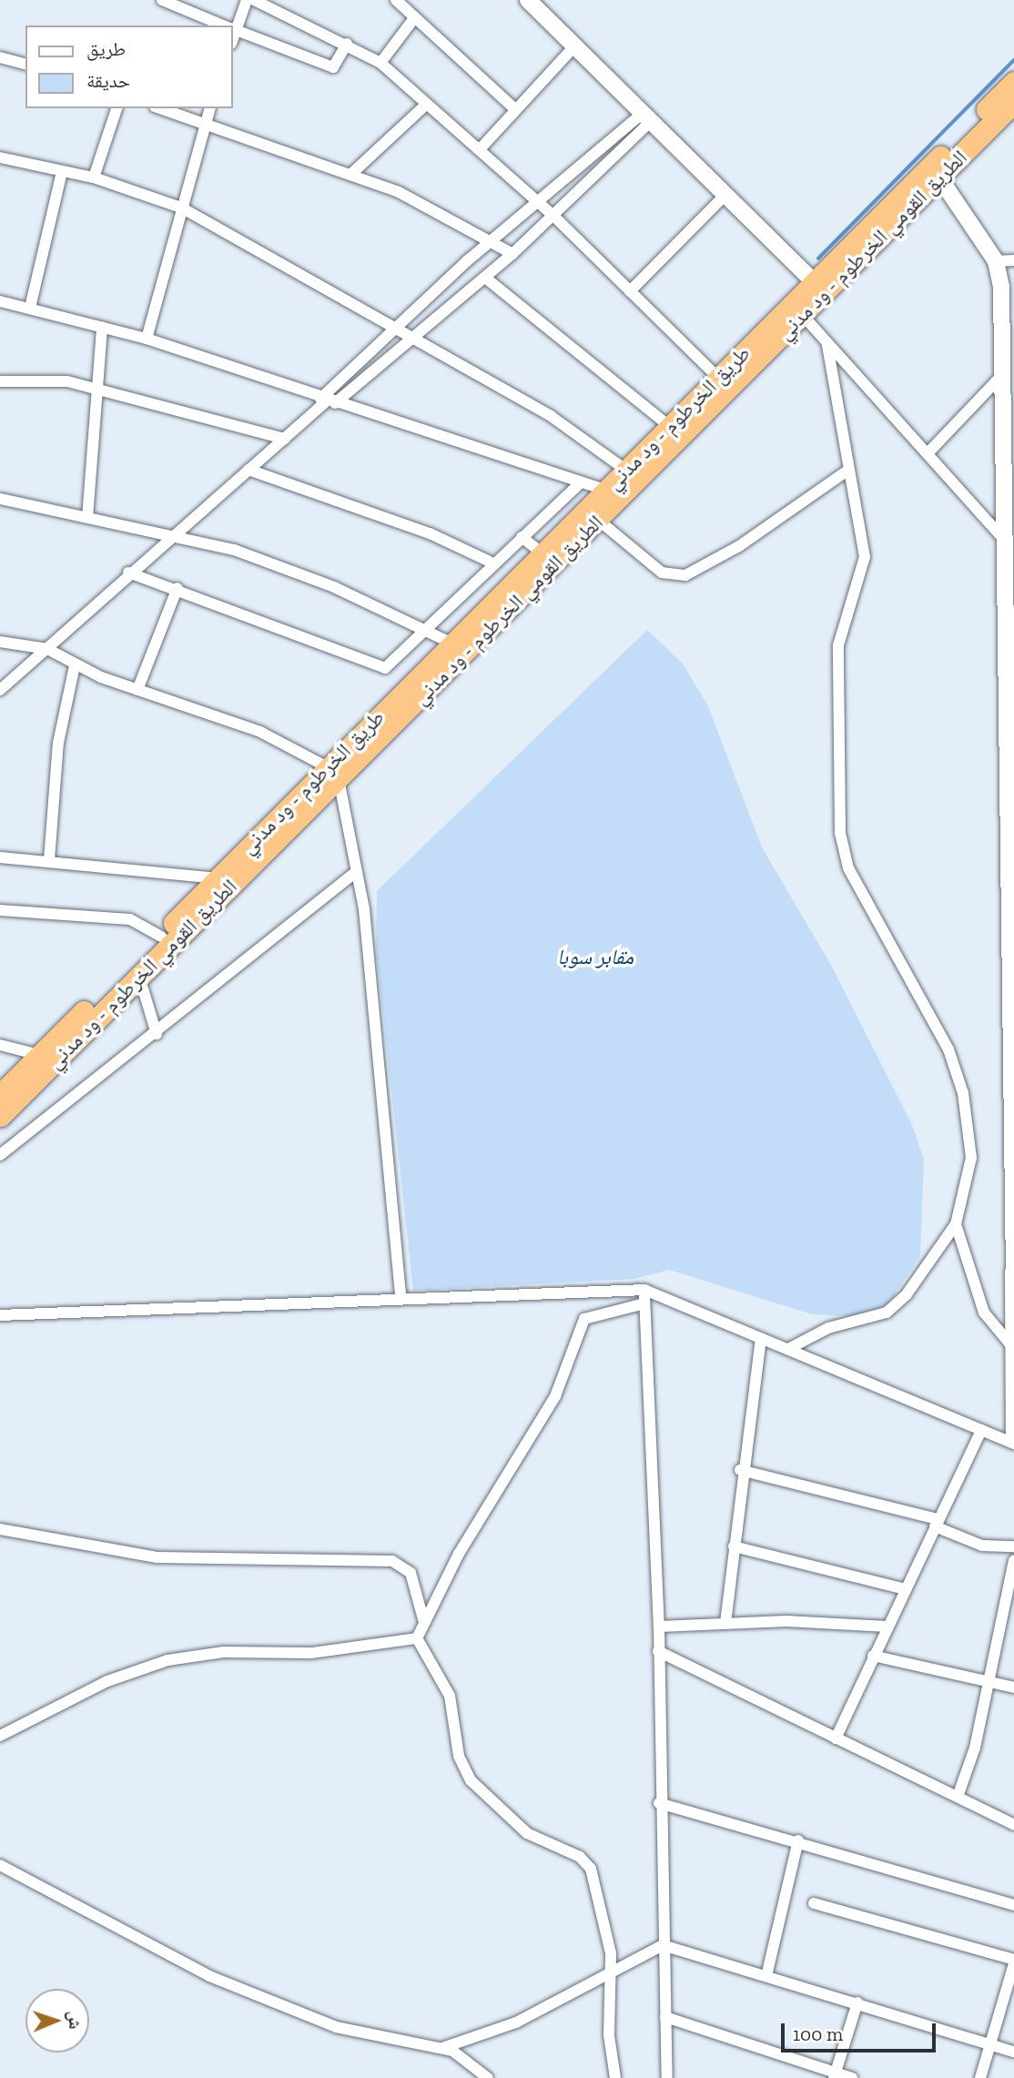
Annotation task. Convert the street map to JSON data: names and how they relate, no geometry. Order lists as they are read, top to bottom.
{
  "streets": {
    "highway": ["الطريق القومي الخرطوم - ود مدني", "طريق الخرطوم - ود مدني"]
  },
  "crossings": [
    ["الطريق القومي الخرطوم - ود مدني", "طريق الخرطوم - ود مدني"]
  ],
  "parks": ["مقابر سوبا"],
  "legend": ["طريق", "حديقة"],
  "scale_bar": "100 m",
  "north": "right"
}
